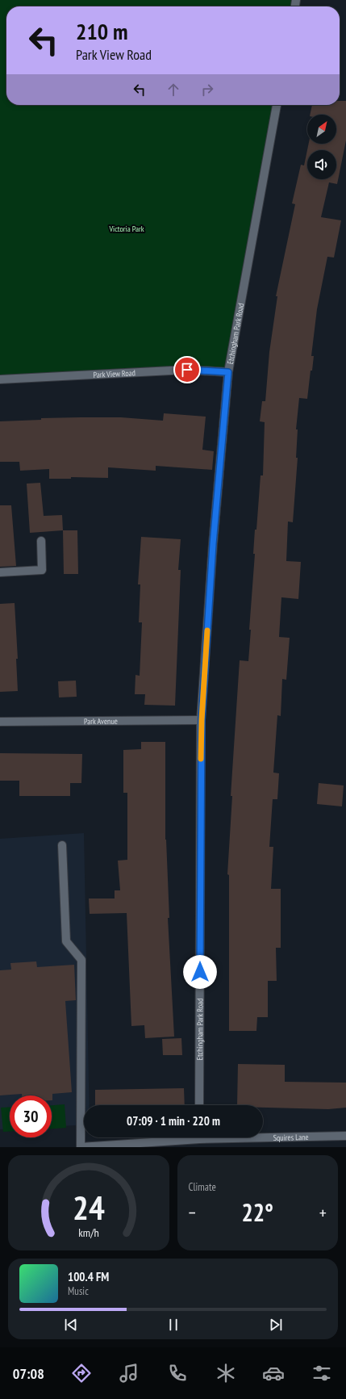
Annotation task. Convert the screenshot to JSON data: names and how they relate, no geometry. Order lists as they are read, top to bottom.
{
  "streets": {
    "street": [
      "Etchingham Park Road",
      "Park View Road",
      "Park Avenue",
      "Squires Lane"
    ]
  },
  "crossings": [
    ["Etchingham Park Road", "Park View Road"],
    ["Etchingham Park Road", "Park Avenue"]
  ],
  "parks": ["Victoria Park"],
  "north": "top right",
  "page": {
    "turn": ["210 m", "Park View Road"],
    "limit": "30",
    "trip": "07:09 · 1 min · 220 m",
    "tile": "Climate",
    "heat": ["−", "22°", "+"],
    "song": ["100.4 FM", "Music"],
    "tabs": "07:08",
    "gauge": ["24", "km/h"]
  }
}
